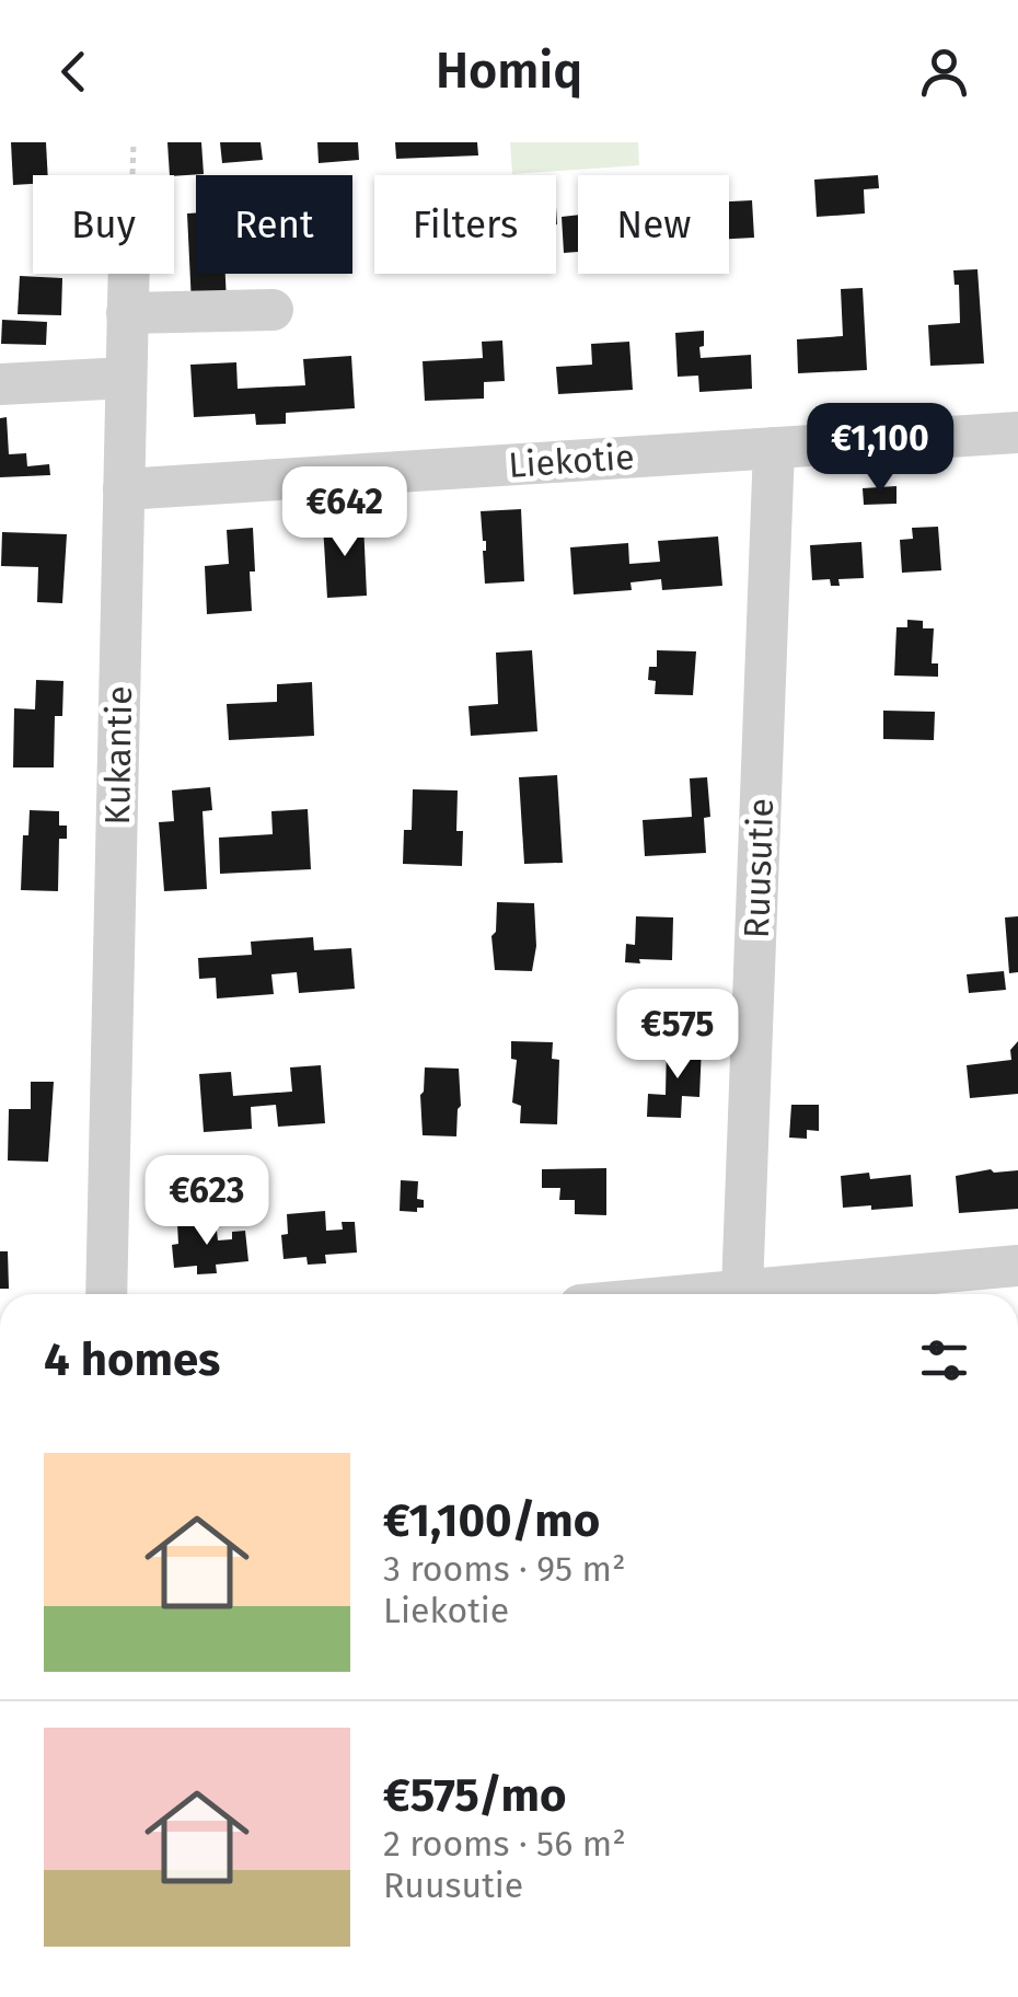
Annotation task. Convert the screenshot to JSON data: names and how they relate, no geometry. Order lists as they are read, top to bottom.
{
  "streets": {
    "street": ["Liekotie", "Kukantie", "Ruusutie"]
  },
  "crossings": [
    ["Liekotie", "Kukantie"],
    ["Liekotie", "Ruusutie"]
  ],
  "page": {
    "header": "Homiq",
    "chip": [
      "Buy",
      "Rent",
      "Filters",
      "New"
    ],
    "price": [
      "€1,100",
      "€642",
      "€575",
      "€623"
    ],
    "heading": "4 homes",
    "list": [
      {
        "name": "€1,100/mo",
        "note": "3 rooms · 95 m² · Liekotie"
      },
      {
        "name": "€575/mo",
        "note": "2 rooms · 56 m² · Ruusutie"
      }
    ]
  }
}
